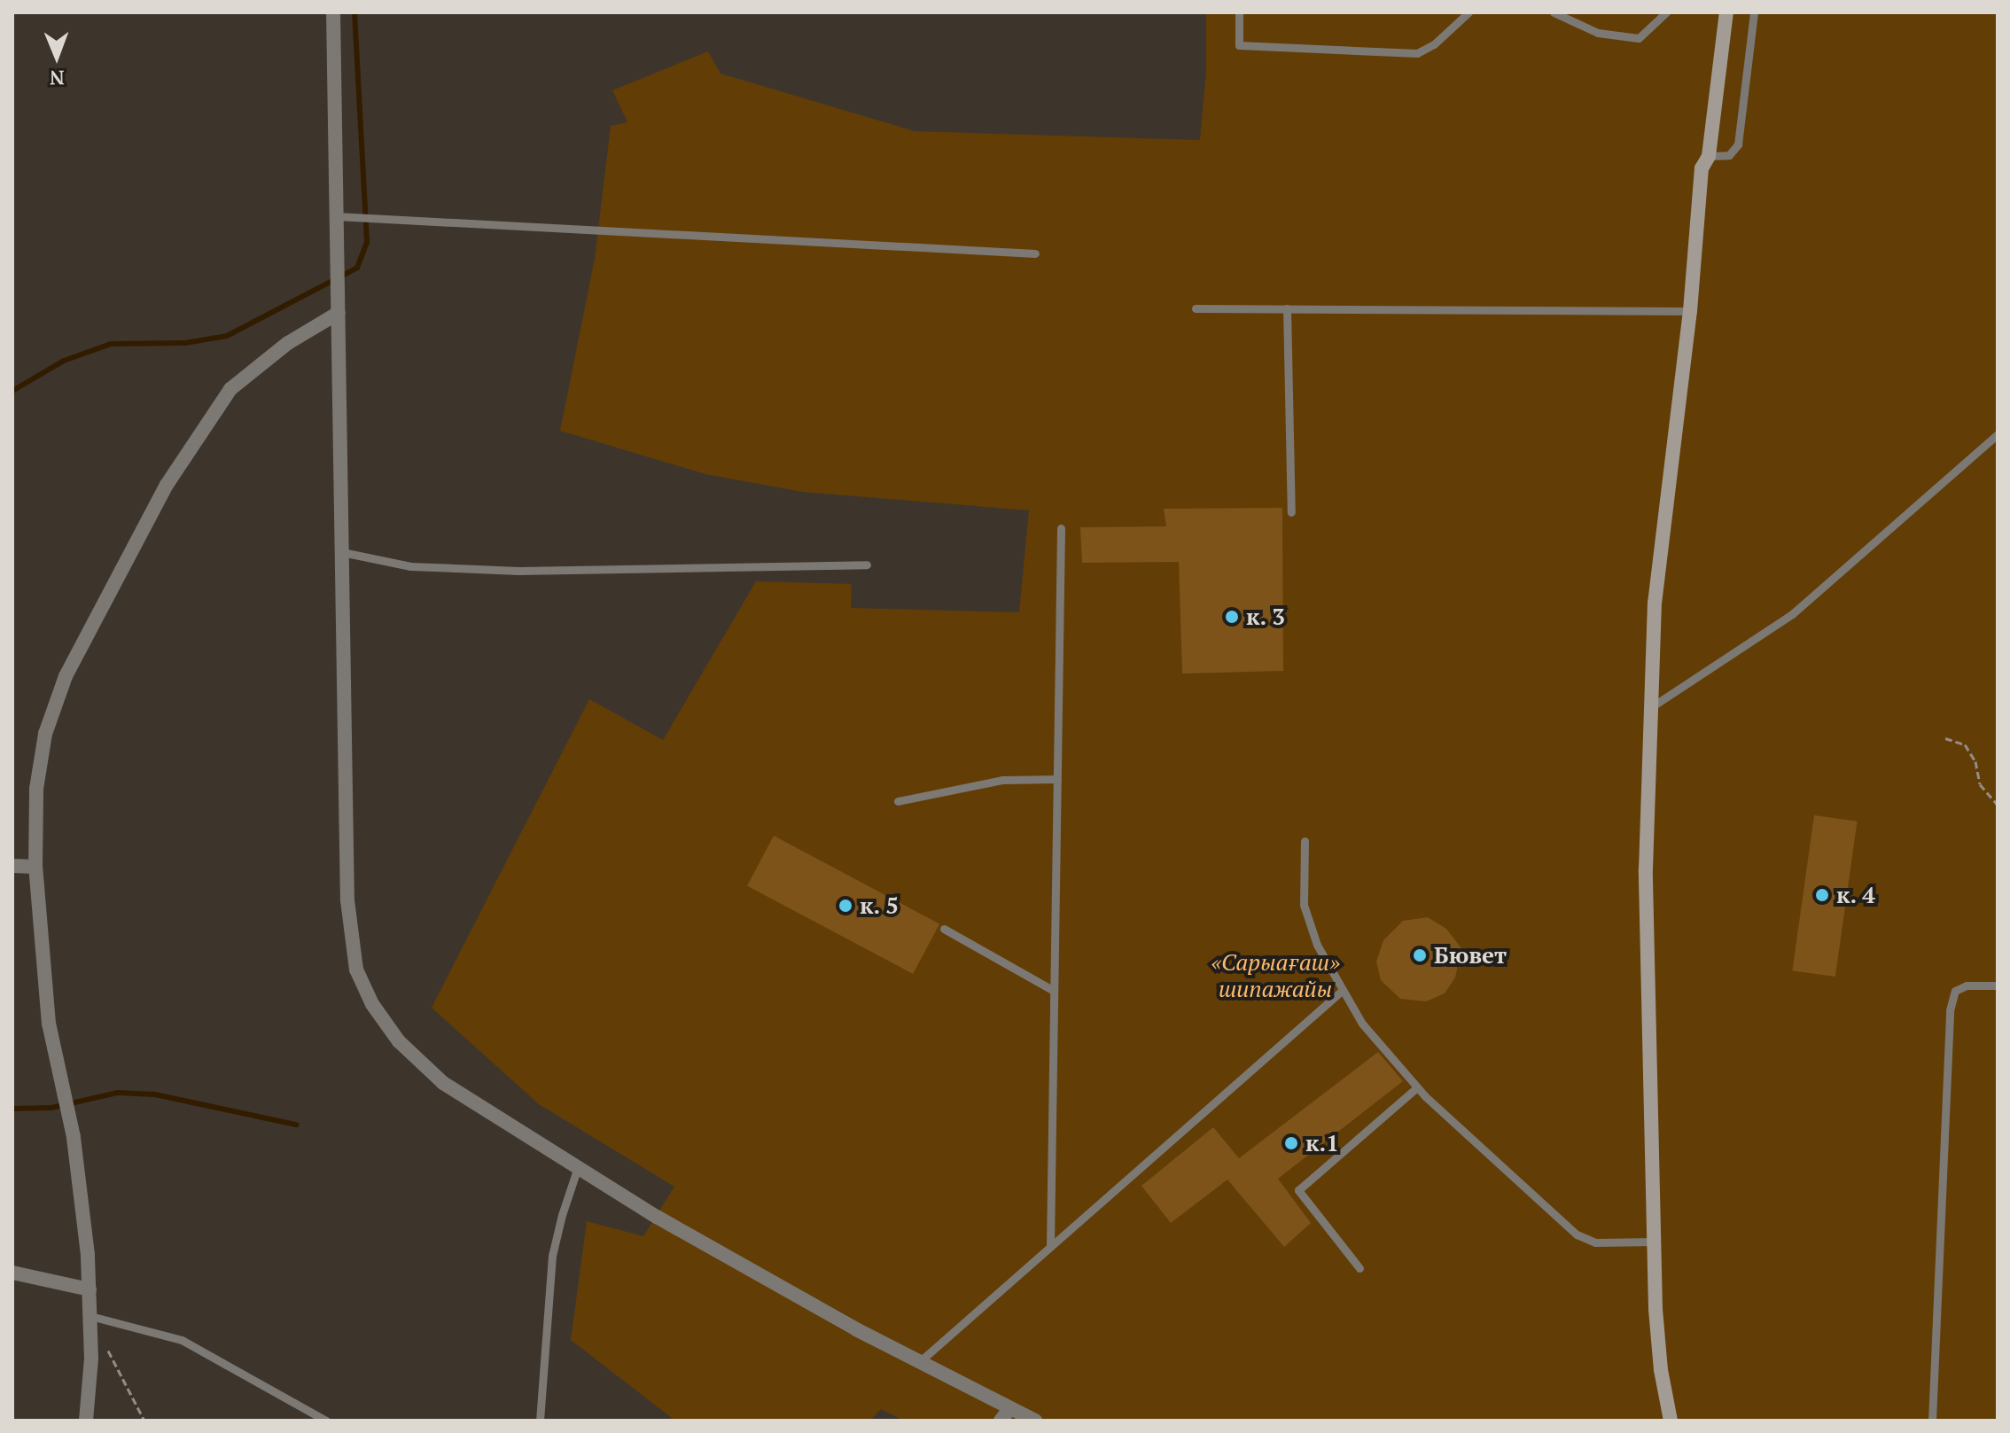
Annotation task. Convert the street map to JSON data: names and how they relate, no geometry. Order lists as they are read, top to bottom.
{
  "parks": ["«Сарыағаш» шипажайы"],
  "places": [
    "к. 3",
    "к. 4",
    "к. 5",
    "Бювет",
    "к.1"
  ],
  "north": "bottom"
}
